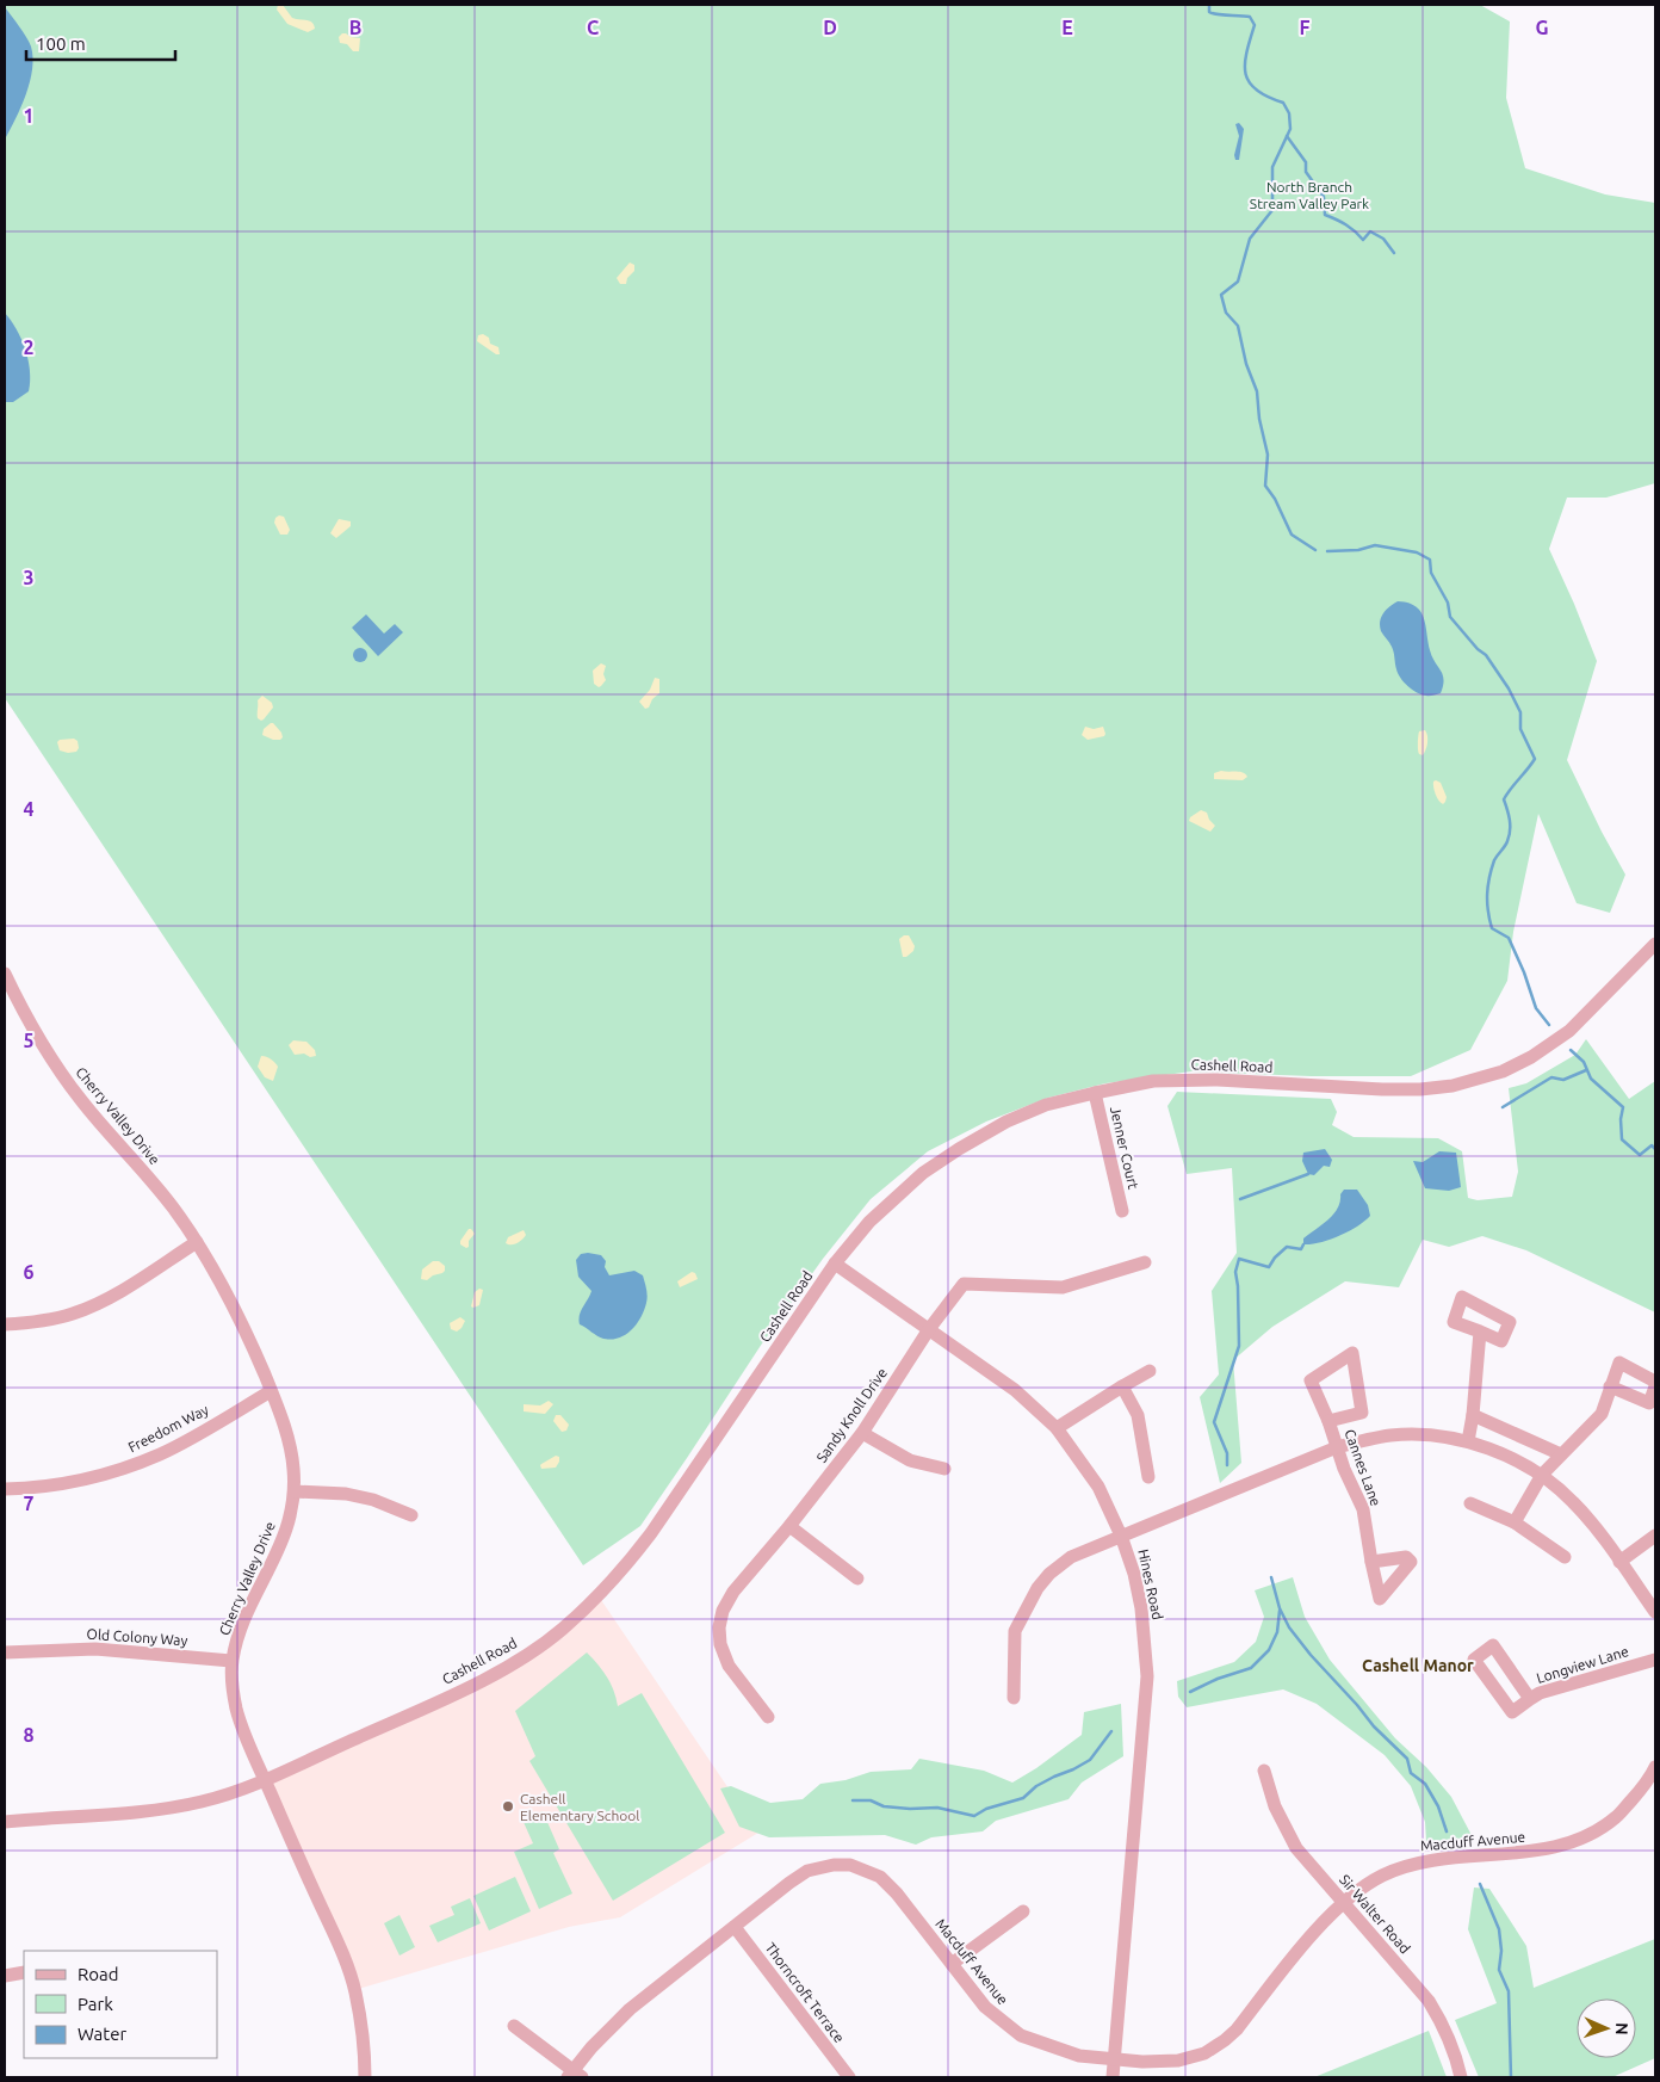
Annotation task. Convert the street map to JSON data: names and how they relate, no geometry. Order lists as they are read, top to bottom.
{
  "streets": {
    "street": [
      "Cashell Road",
      "Cherry Valley Drive",
      "Jenner Court",
      "Sandy Knoll Drive",
      "Freedom Way",
      "Cannes Lane",
      "Hines Road",
      "Old Colony Way",
      "Longview Lane",
      "Macduff Avenue",
      "Sir Walter Road",
      "Thorncroft Terrace"
    ]
  },
  "crossings": [
    ["Cashell Road", "Cherry Valley Drive"],
    ["Cashell Road", "Jenner Court"],
    ["Cashell Road", "Hines Road"],
    ["Cherry Valley Drive", "Freedom Way"],
    ["Cherry Valley Drive", "Old Colony Way"],
    ["Sandy Knoll Drive", "Hines Road"],
    ["Hines Road", "Macduff Avenue"],
    ["Macduff Avenue", "Sir Walter Road"],
    ["Macduff Avenue", "Thorncroft Terrace"]
  ],
  "districts": ["Cashell Manor"],
  "parks": ["North Branch Stream Valley Park"],
  "places": ["Cashell Elementary School"],
  "legend": ["Road", "Park", "Water"],
  "scale_bar": "100 m",
  "north": "right",
  "grid": {
    "columns": [
      "B",
      "C",
      "D",
      "E",
      "F",
      "G"
    ],
    "rows": [
      "1",
      "2",
      "3",
      "4",
      "5",
      "6",
      "7",
      "8"
    ]
  }
}
